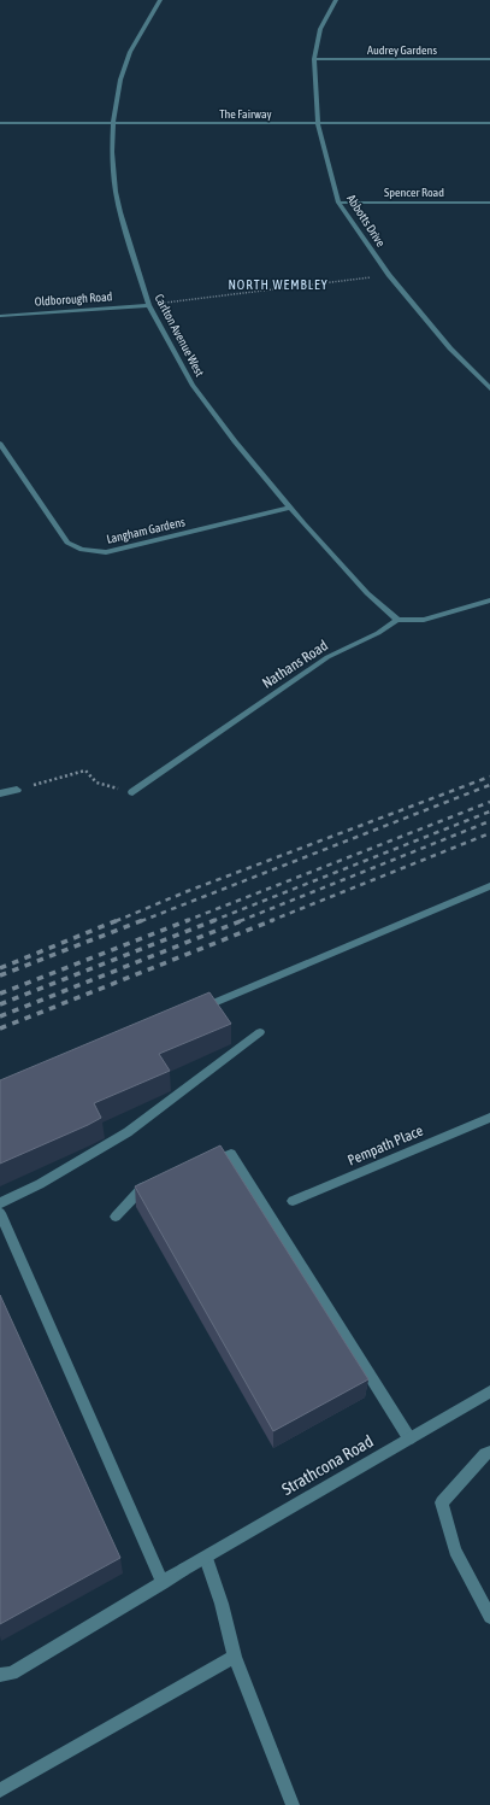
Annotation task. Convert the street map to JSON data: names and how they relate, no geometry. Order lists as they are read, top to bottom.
{
  "streets": {
    "street": [
      "Audrey Gardens",
      "The Fairway",
      "Spencer Road",
      "Abbotts Drive",
      "Oldborough Road",
      "Carlton Avenue West",
      "Langham Gardens",
      "Nathans Road",
      "Pempath Place",
      "Strathcona Road"
    ]
  },
  "crossings": [
    ["Audrey Gardens", "Abbotts Drive"],
    ["The Fairway", "Abbotts Drive"],
    ["The Fairway", "Carlton Avenue West"],
    ["Spencer Road", "Abbotts Drive"],
    ["Oldborough Road", "Carlton Avenue West"],
    ["Carlton Avenue West", "Langham Gardens"],
    ["Carlton Avenue West", "Nathans Road"]
  ],
  "districts": ["NORTH WEMBLEY"]
}
